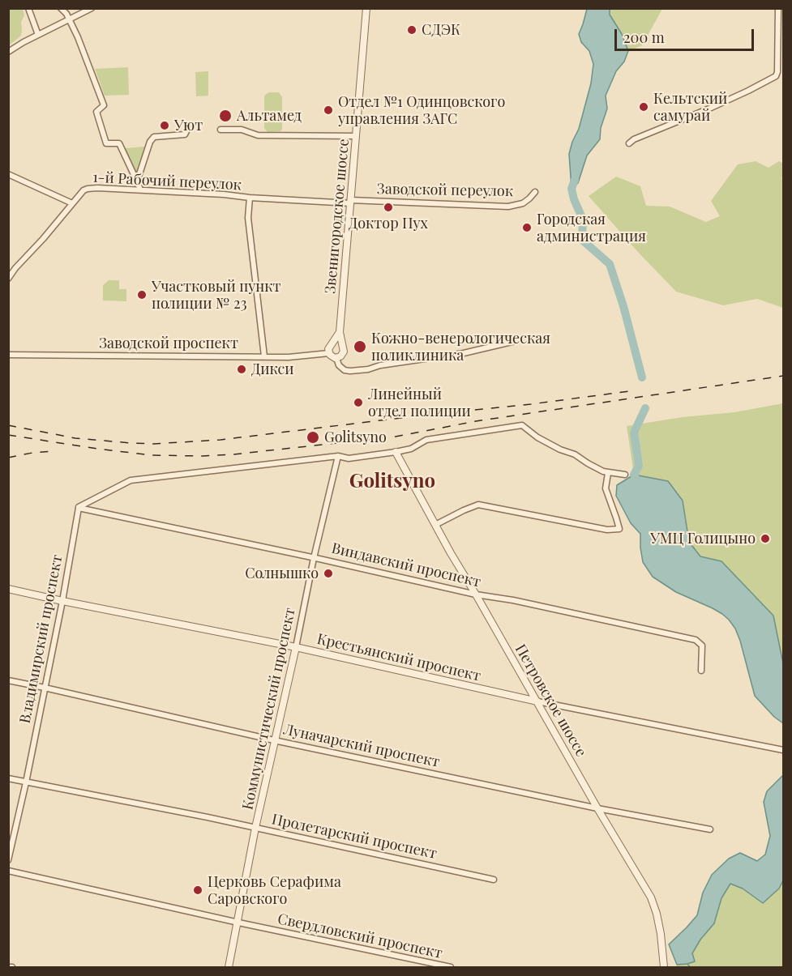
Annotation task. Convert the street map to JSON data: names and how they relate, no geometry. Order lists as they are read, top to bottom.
{
  "streets": {
    "street": [
      "1-й Рабочий переулок",
      "Заводской переулок",
      "Звенигородское шоссе",
      "Заводской проспект",
      "Виндавский проспект",
      "Владимирский проспект",
      "Крестьянский проспект",
      "Петровское шоссе",
      "Коммунистический проспект",
      "Луначарский проспект",
      "Пролетарский проспект",
      "Свердловский проспект"
    ]
  },
  "crossings": [
    ["1-й Рабочий переулок", "Заводской переулок"],
    ["1-й Рабочий переулок", "Звенигородское шоссе"],
    ["1-й Рабочий переулок", "Заводской проспект"],
    ["Заводской переулок", "Звенигородское шоссе"],
    ["Виндавский проспект", "Владимирский проспект"],
    ["Виндавский проспект", "Петровское шоссе"],
    ["Виндавский проспект", "Коммунистический проспект"],
    ["Владимирский проспект", "Крестьянский проспект"],
    ["Владимирский проспект", "Луначарский проспект"],
    ["Владимирский проспект", "Пролетарский проспект"],
    ["Крестьянский проспект", "Петровское шоссе"],
    ["Крестьянский проспект", "Коммунистический проспект"],
    ["Петровское шоссе", "Луначарский проспект"],
    ["Коммунистический проспект", "Луначарский проспект"],
    ["Коммунистический проспект", "Пролетарский проспект"],
    ["Коммунистический проспект", "Свердловский проспект"]
  ],
  "districts": ["Golitsyno"],
  "places": [
    "СДЭК",
    "Кельтский самурай",
    "Отдел №1 Одинцовского управления ЗАГС",
    "Альтамед",
    "Уют",
    "Доктор Пух",
    "Городская администрация",
    "Участковый пункт полиции № 23",
    "Кожно-венерологическая поликлиника",
    "Дикси",
    "Линейный отдел полиции",
    "Golitsyno",
    "УМЦ Голицыно",
    "Солнышко",
    "Церковь Серафима Саровского"
  ],
  "scale_bar": "200 m"
}
